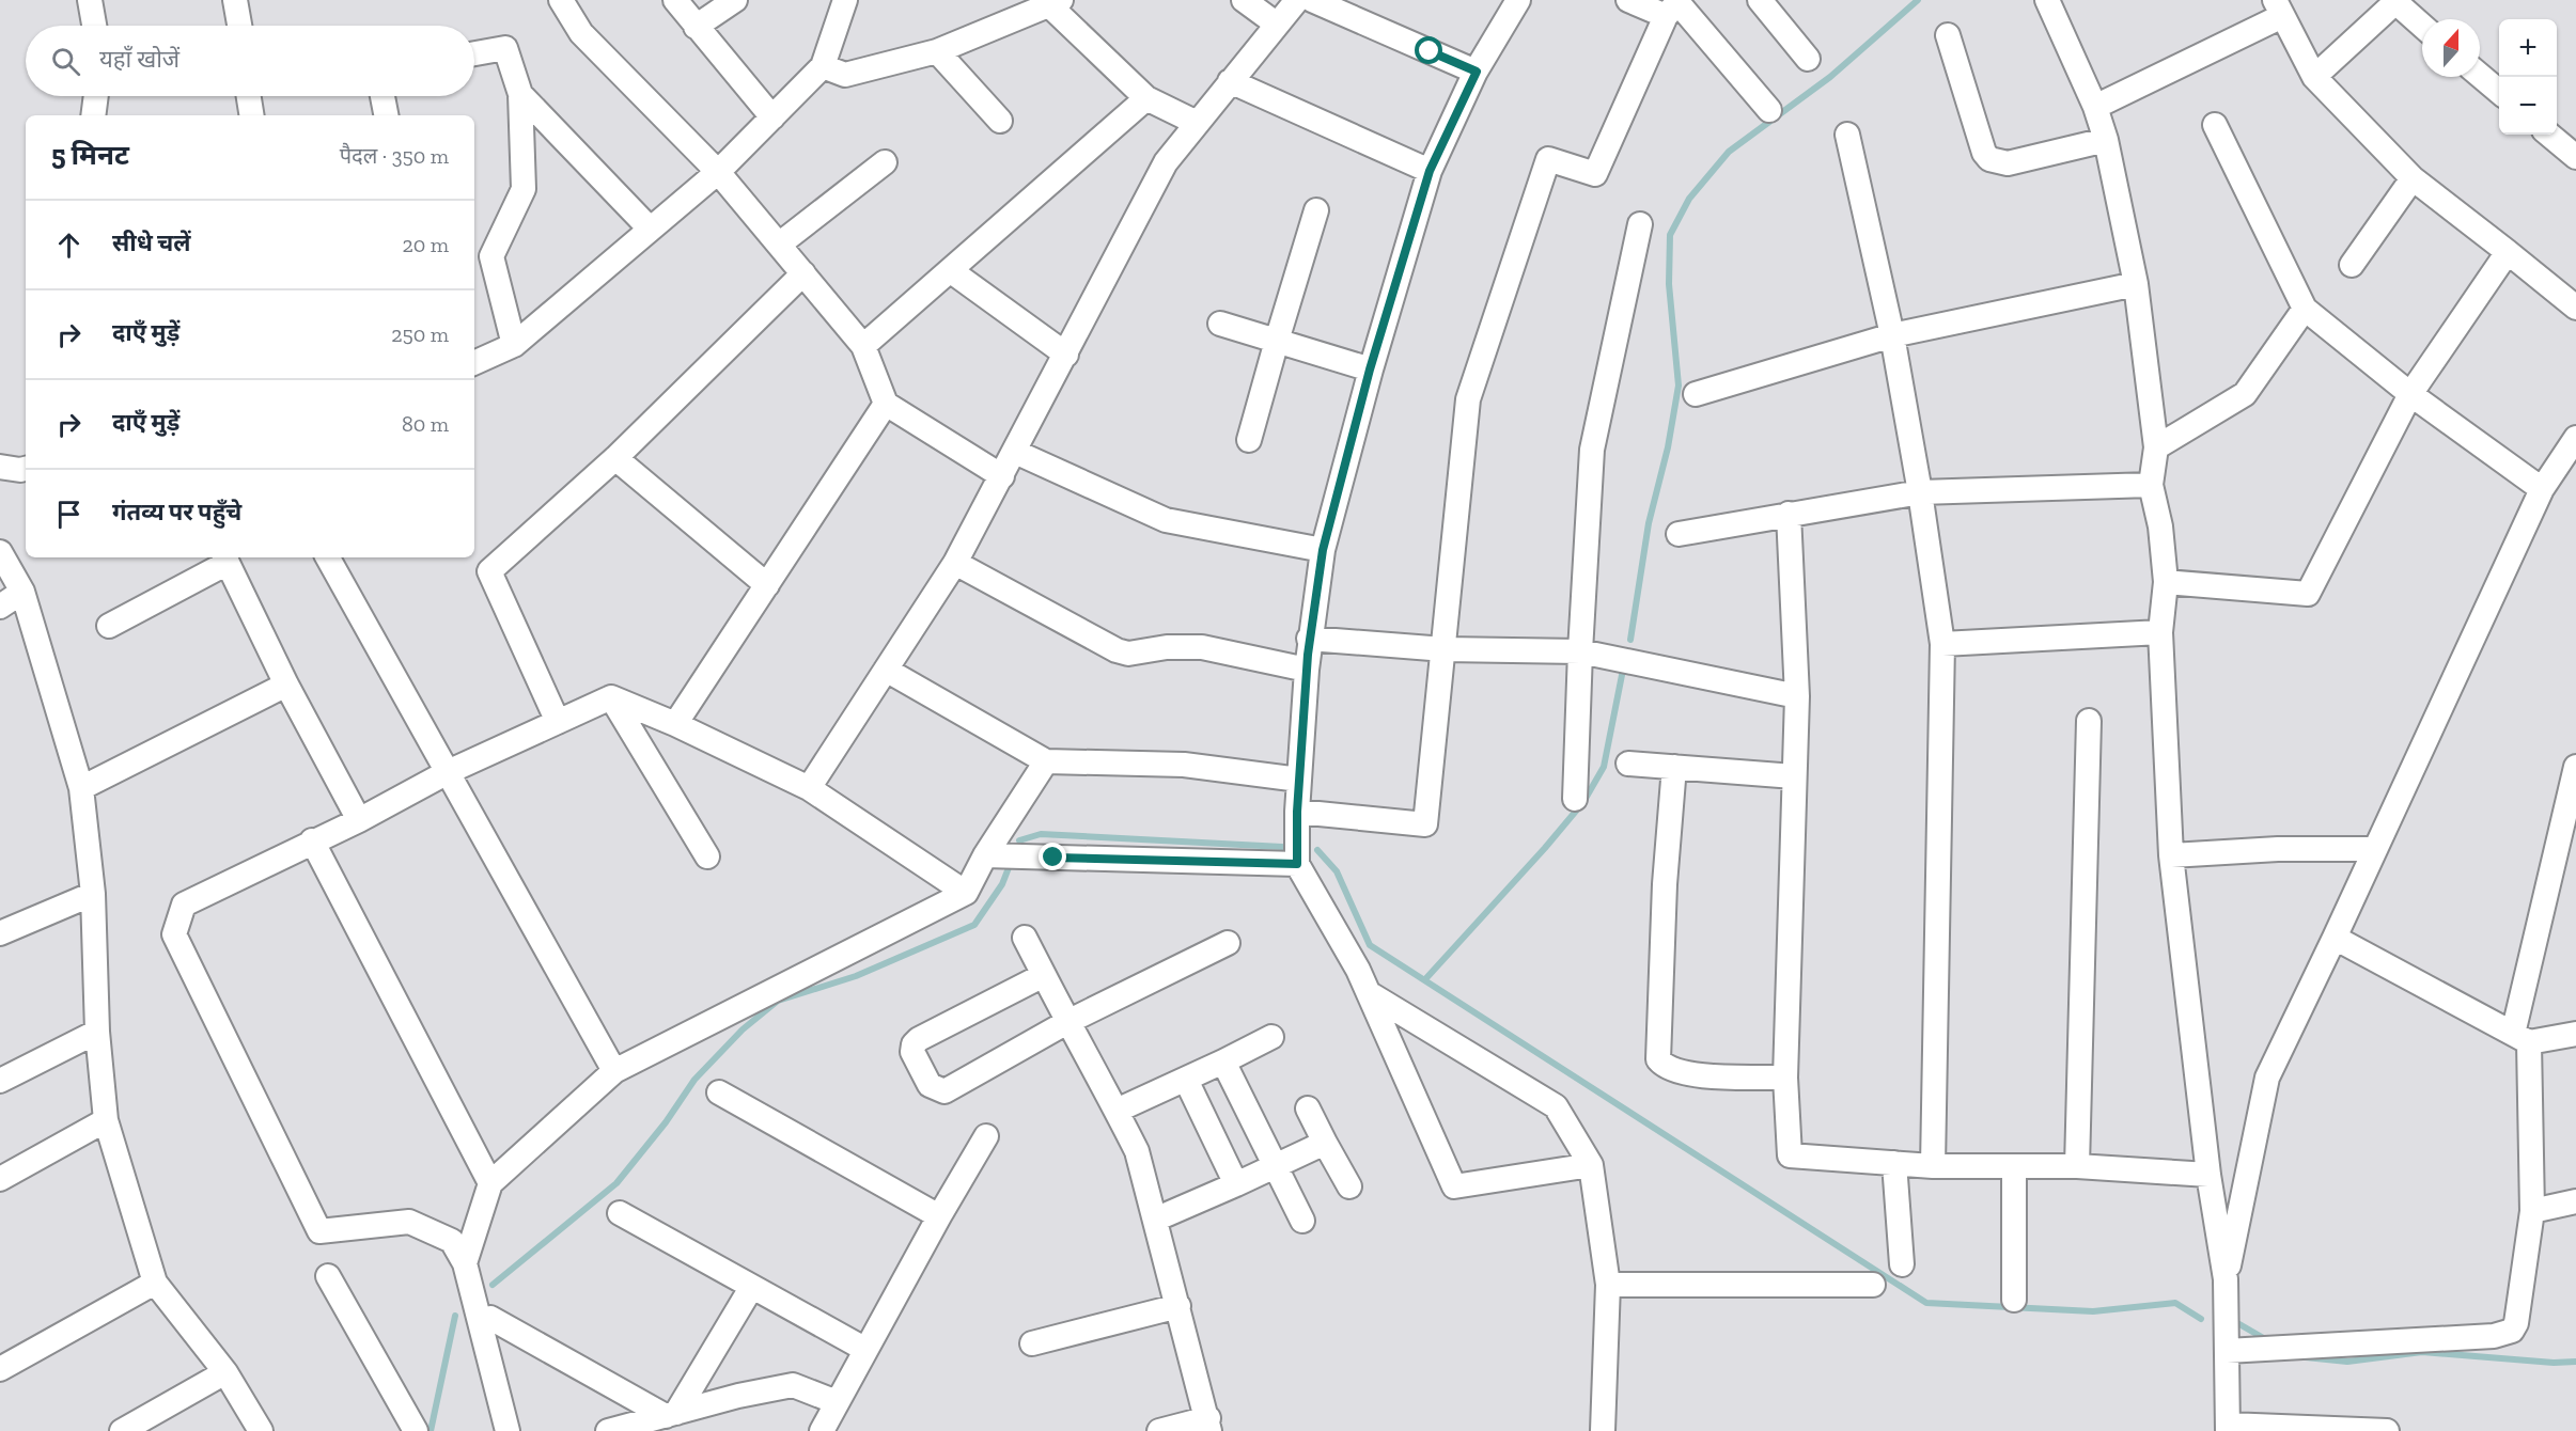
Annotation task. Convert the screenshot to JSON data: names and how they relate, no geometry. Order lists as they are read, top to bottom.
{
  "north": "top",
  "page": {
    "map_buttons": ["+", "−"],
    "search": "यहाँ खोजें",
    "heading": ["5 मिनट", "पैदल · 350 m"],
    "list": [
      ["सीधे चलें", "20 m"],
      ["दाएँ मुड़ें", "250 m"],
      ["दाएँ मुड़ें", "80 m"],
      "गंतव्य पर पहुँचे"
    ]
  }
}
